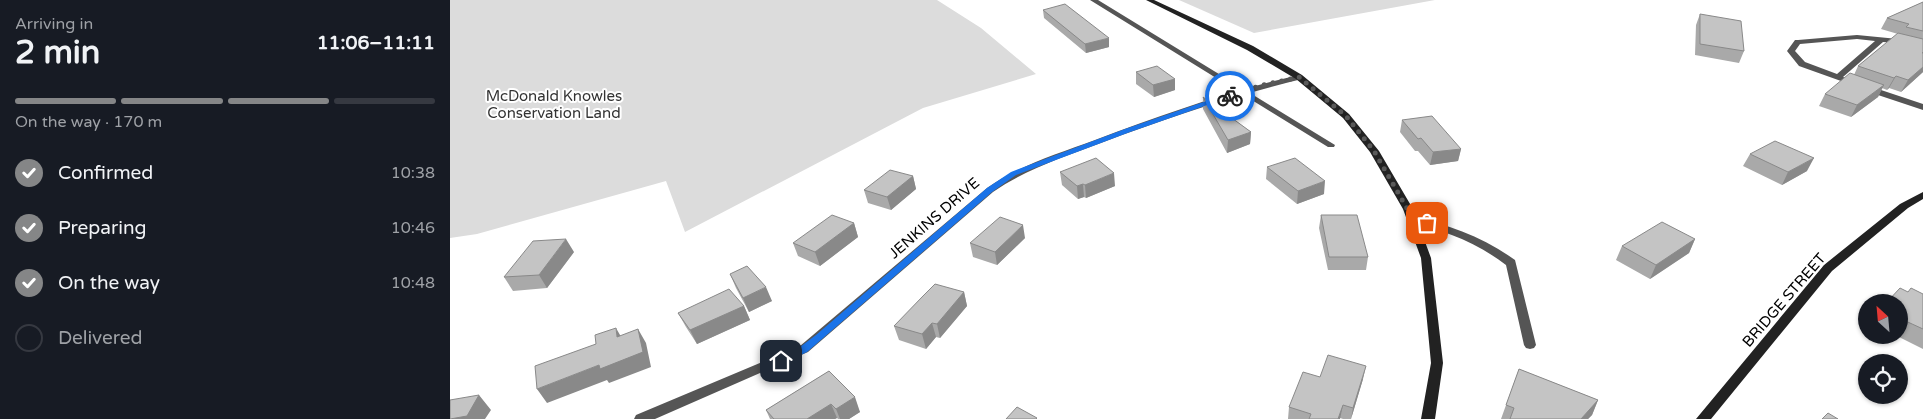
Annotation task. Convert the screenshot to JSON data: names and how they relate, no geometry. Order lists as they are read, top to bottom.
{
  "streets": {
    "main road": ["BRIDGE STREET"],
    "street": ["JENKINS DRIVE"]
  },
  "parks": ["McDonald Knowles Conservation Land"],
  "north": "top left",
  "page": {
    "heading": ["2 min", "Arriving in", "11:06–11:11"],
    "bar": "On the way · 170 m",
    "list": [
      ["Confirmed", "10:38"],
      ["Preparing", "10:46"],
      ["On the way", "10:48"],
      "Delivered"
    ]
  }
}
